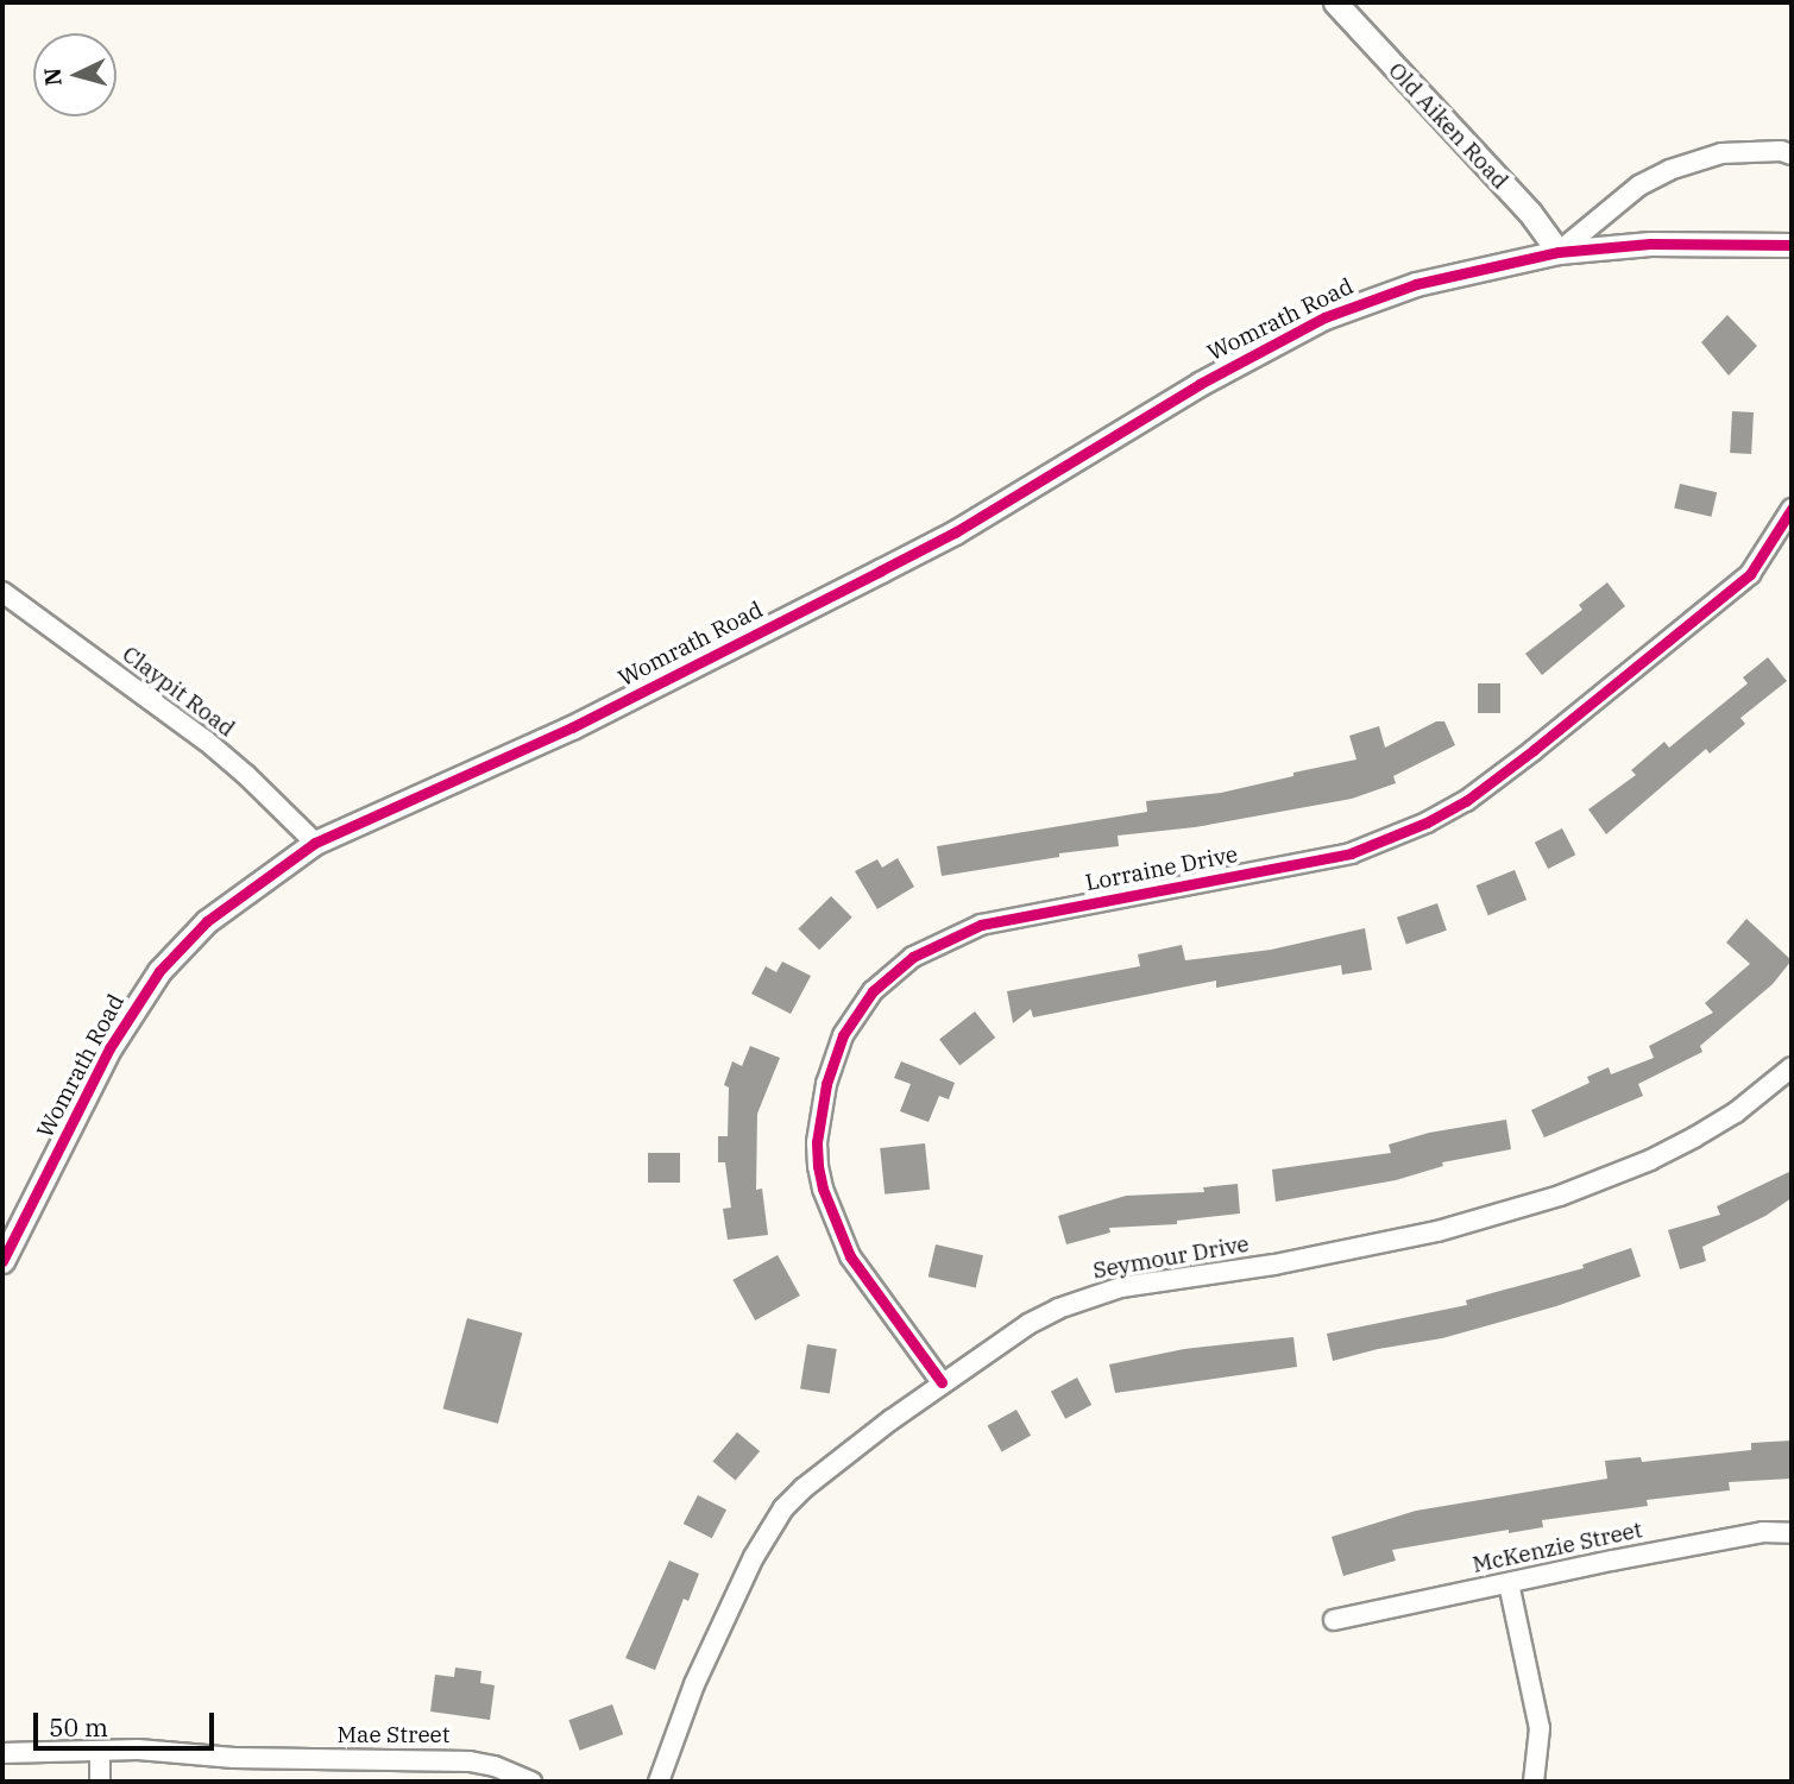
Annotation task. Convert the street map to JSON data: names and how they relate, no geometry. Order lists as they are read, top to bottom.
{
  "streets": {
    "street": [
      "Old Aiken Road",
      "Womrath Road",
      "Claypit Road",
      "Lorraine Drive",
      "Seymour Drive",
      "McKenzie Street",
      "Mae Street"
    ]
  },
  "crossings": [
    ["Old Aiken Road", "Womrath Road"],
    ["Womrath Road", "Claypit Road"],
    ["Lorraine Drive", "Seymour Drive"]
  ],
  "scale_bar": "50 m",
  "north": "left"
}
